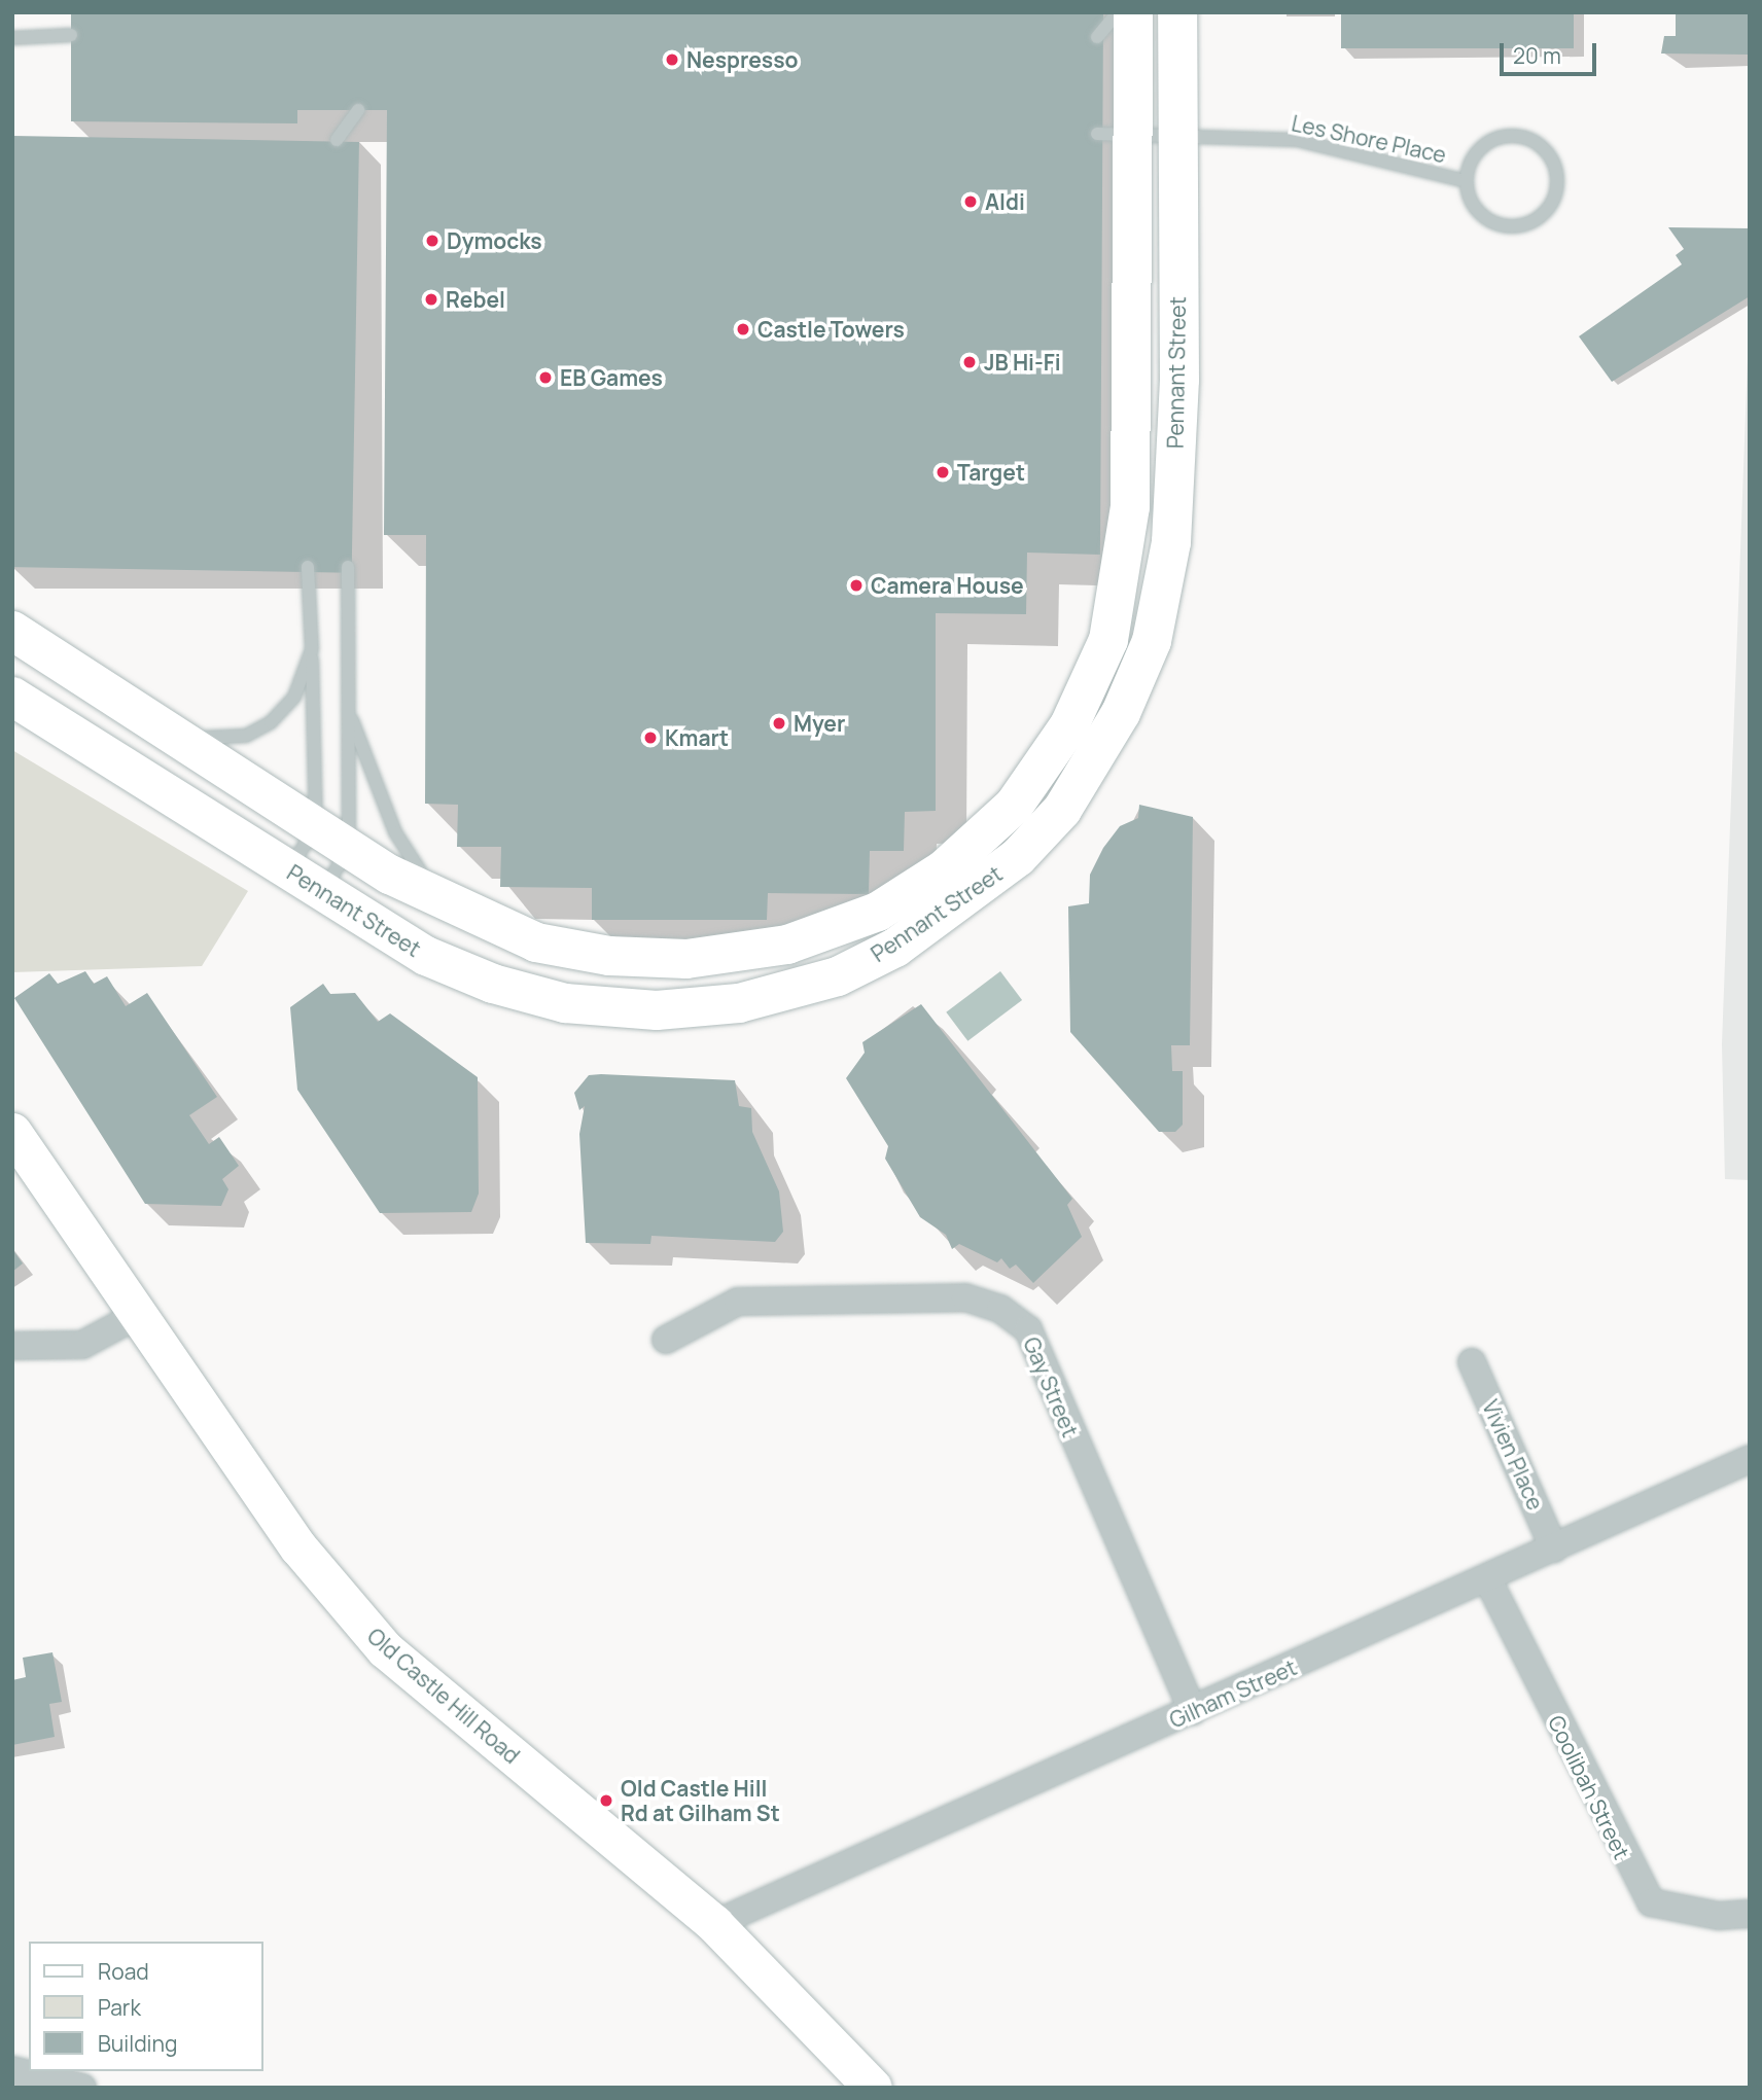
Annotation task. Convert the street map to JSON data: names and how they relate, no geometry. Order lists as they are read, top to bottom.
{
  "streets": {
    "main road": ["Pennant Street"],
    "street": [
      "Gay Street",
      "Vivien Place",
      "Gilham Street",
      "Old Castle Hill Road",
      "Coolibah Street"
    ],
    "lane": ["Les Shore Place"]
  },
  "crossings": [
    ["Les Shore Place", "Pennant Street"],
    ["Gay Street", "Gilham Street"],
    ["Vivien Place", "Gilham Street"],
    ["Gilham Street", "Old Castle Hill Road"],
    ["Gilham Street", "Coolibah Street"]
  ],
  "places": [
    "Nespresso",
    "Aldi",
    "Dymocks",
    "Rebel",
    "Castle Towers",
    "JB Hi-Fi",
    "EB Games",
    "Target",
    "Camera House",
    "Myer",
    "Kmart",
    "Old Castle Hill Rd at Gilham St"
  ],
  "legend": ["Road", "Park", "Building"],
  "scale_bar": "20 m"
}
